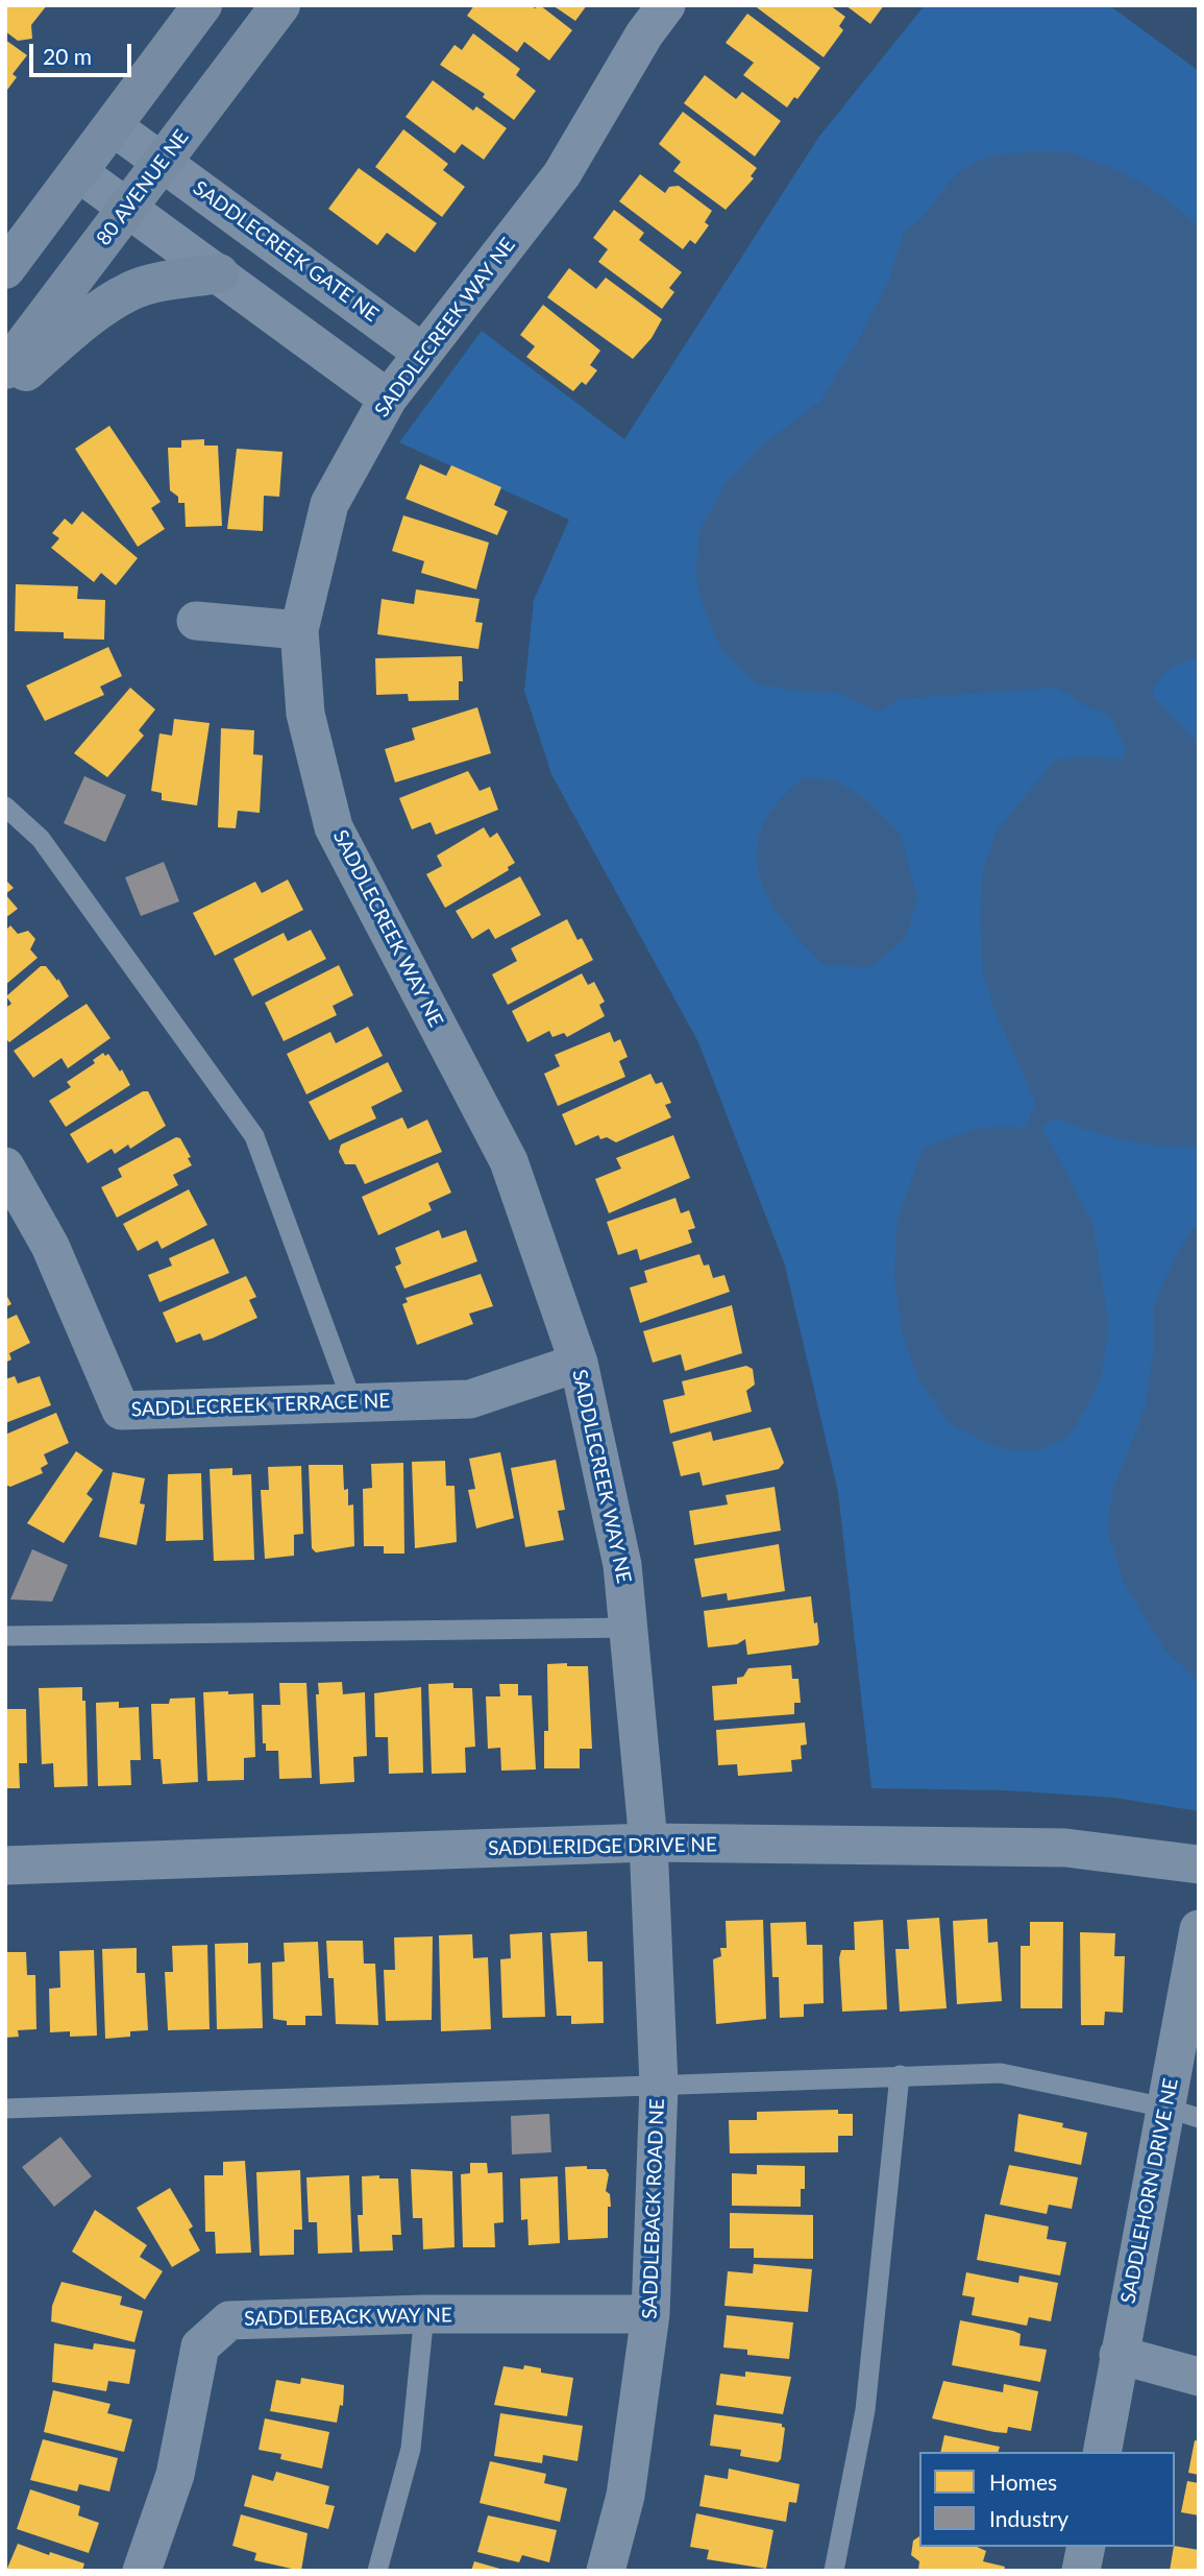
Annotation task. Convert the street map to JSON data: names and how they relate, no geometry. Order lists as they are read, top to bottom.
{
  "streets": {
    "main road": ["80 AVENUE NE"],
    "street": [
      "SADDLECREEK GATE NE",
      "SADDLECREEK WAY NE",
      "SADDLECREEK TERRACE NE",
      "SADDLERIDGE DRIVE NE",
      "SADDLEHORN DRIVE NE",
      "SADDLEBACK ROAD NE",
      "SADDLEBACK WAY NE"
    ]
  },
  "crossings": [
    ["80 AVENUE NE", "SADDLECREEK GATE NE"],
    ["SADDLECREEK GATE NE", "SADDLECREEK WAY NE"],
    ["SADDLECREEK WAY NE", "SADDLECREEK TERRACE NE"],
    ["SADDLECREEK WAY NE", "SADDLERIDGE DRIVE NE"],
    ["SADDLECREEK WAY NE", "SADDLEBACK ROAD NE"],
    ["SADDLERIDGE DRIVE NE", "SADDLEBACK ROAD NE"],
    ["SADDLEBACK ROAD NE", "SADDLEBACK WAY NE"]
  ],
  "legend": ["Homes", "Industry"],
  "scale_bar": "20 m"
}
